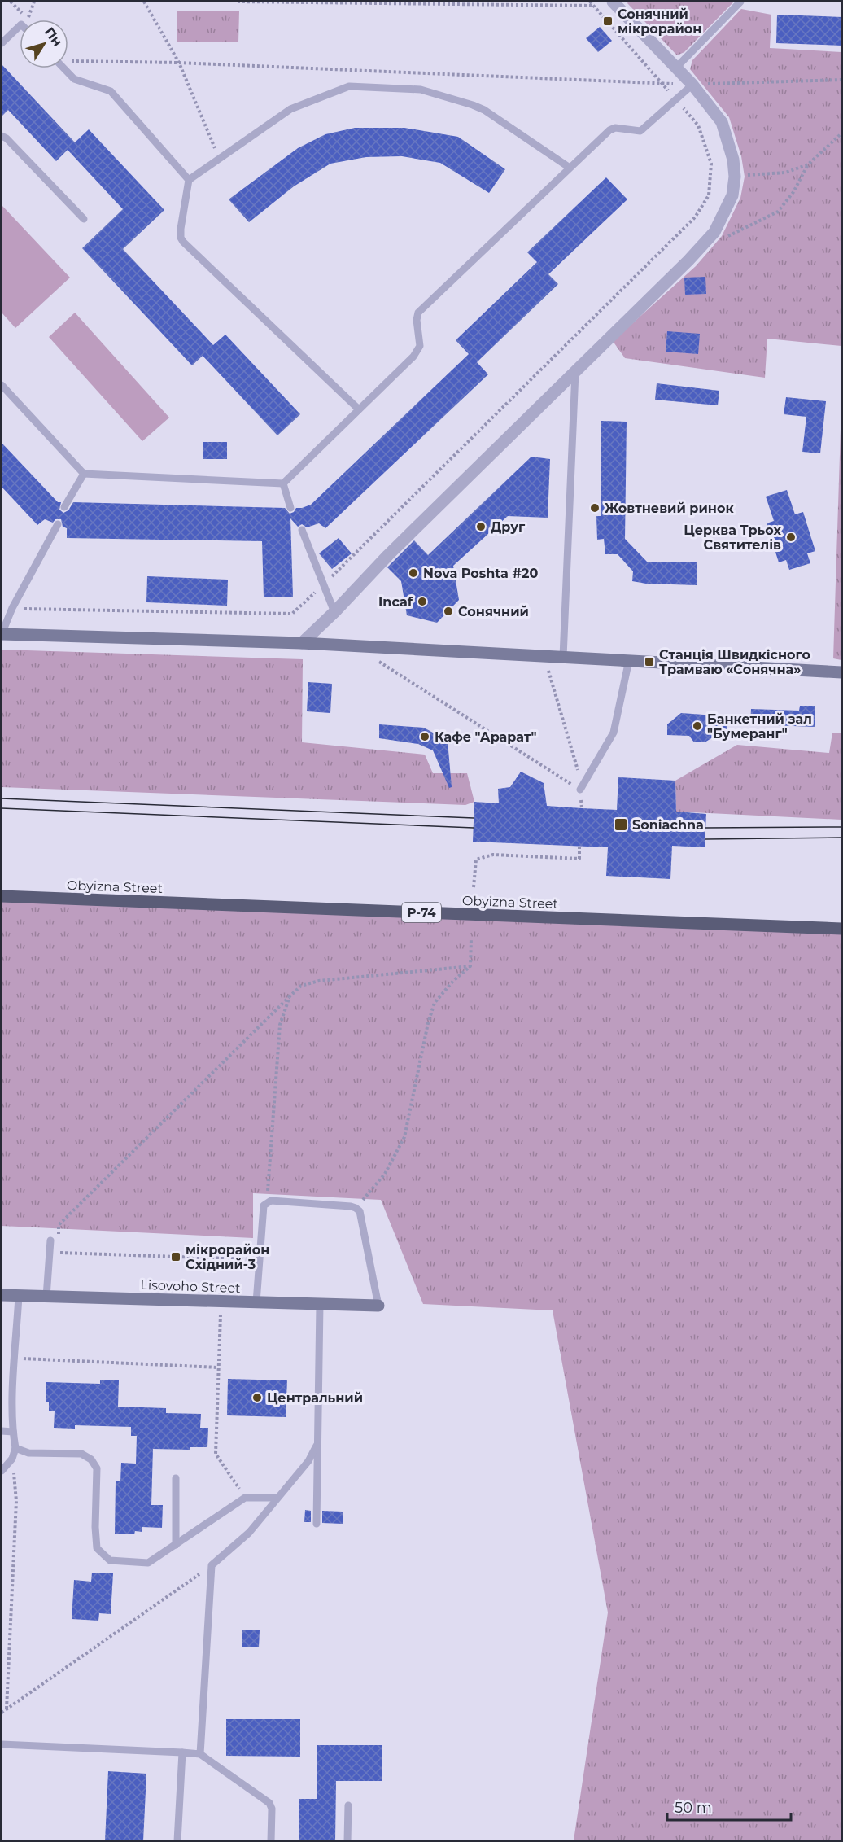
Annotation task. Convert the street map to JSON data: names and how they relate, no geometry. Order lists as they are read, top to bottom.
{
  "streets": {
    "main road": ["Obyizna Street", "Р-74"],
    "street": ["Lisovoho Street"]
  },
  "places": {
    "transit": [
      "Сонячний мікрорайон",
      "Станцiя Швидкiсного Трамваю «Сонячна»",
      "Soniachna",
      "мікрорайон Східний-3"
    ],
    "other": [
      "Жовтневий ринок",
      "Друг",
      "Церква Трьох Святителів",
      "Nova Poshta #20",
      "Incaf",
      "Сонячний",
      "Банкетний зал \"Бумеранг\"",
      "Кафе \"Арарат\"",
      "Центральний"
    ]
  },
  "scale_bar": "50 m",
  "north": "top right"
}
